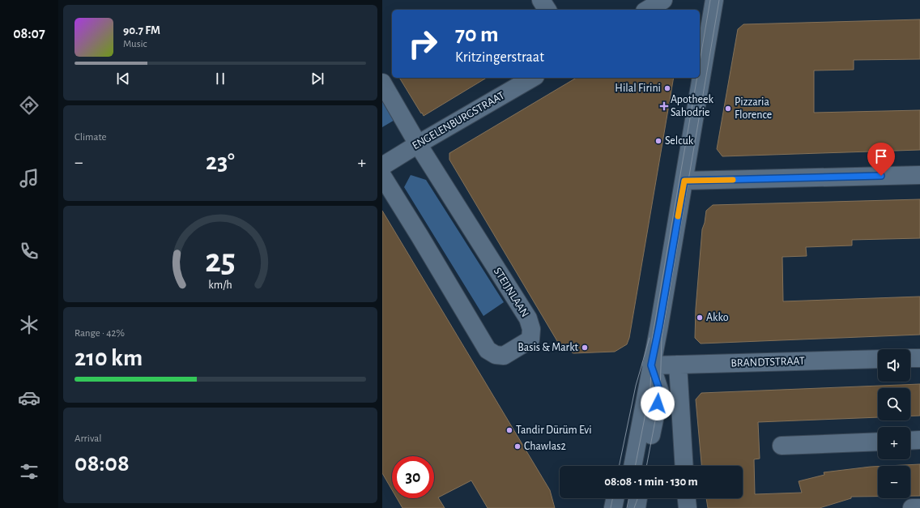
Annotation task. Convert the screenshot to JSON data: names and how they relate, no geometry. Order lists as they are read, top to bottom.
{
  "streets": {
    "street": ["ENGELENBURGSTRAAT", "STEIJNLAAN", "BRANDTSTRAAT"]
  },
  "crossings": [
    ["ENGELENBURGSTRAAT", "STEIJNLAAN"]
  ],
  "places": {
    "other": [
      "Hilal Firini",
      "Pizzaria Florence",
      "Selcuk",
      "Akko",
      "Basis & Markt",
      "Tandir Dürüm Evi",
      "Chawlas2"
    ],
    "health": ["Apotheek Sahodrie"]
  },
  "page": {
    "tabs": "08:07",
    "turn": ["70 m", "Kritzingerstraat"],
    "song": ["90.7 FM", "Music"],
    "tile": [
      "Climate",
      ["Range · 42%", "210 km"],
      ["Arrival", "08:08"]
    ],
    "heat": ["−", "23°", "+"],
    "map_buttons": ["+", "−"],
    "limit": "30",
    "trip": "08:08 · 1 min · 130 m",
    "gauge": ["25", "km/h"]
  }
}
